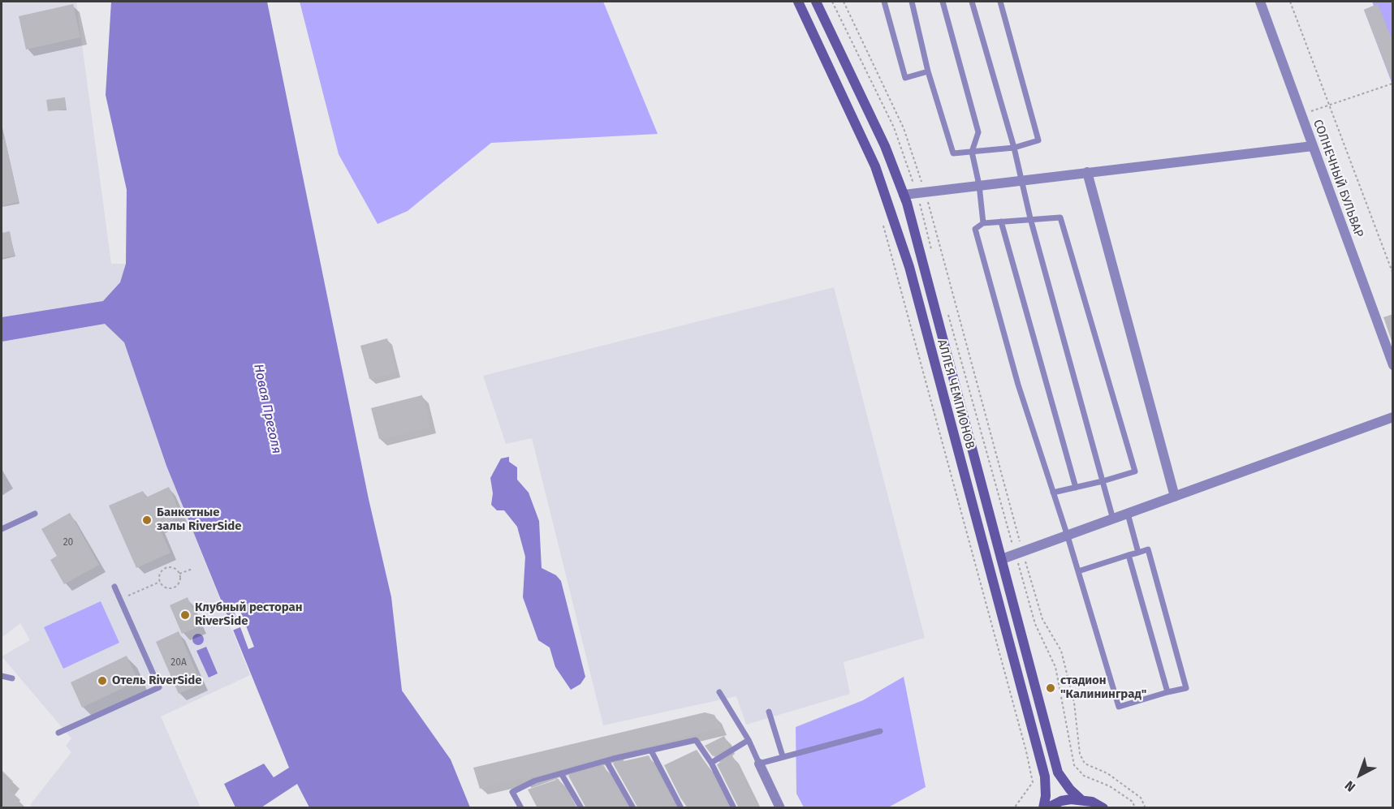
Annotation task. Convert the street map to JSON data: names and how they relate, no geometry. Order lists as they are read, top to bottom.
{
  "streets": {
    "main road": ["АЛЛЕЯ ЧЕМПИОНОВ"],
    "street": ["СОЛНЕЧНЫЙ БУЛЬВАР"]
  },
  "water": ["Новая Преголя"],
  "places": [
    "Банкетные залы RiverSide",
    "Клубный ресторан RiverSide",
    "Отель RiverSide",
    "стадион \"Калининград\""
  ],
  "house_numbers": ["20", "20А"],
  "north": "bottom left"
}
